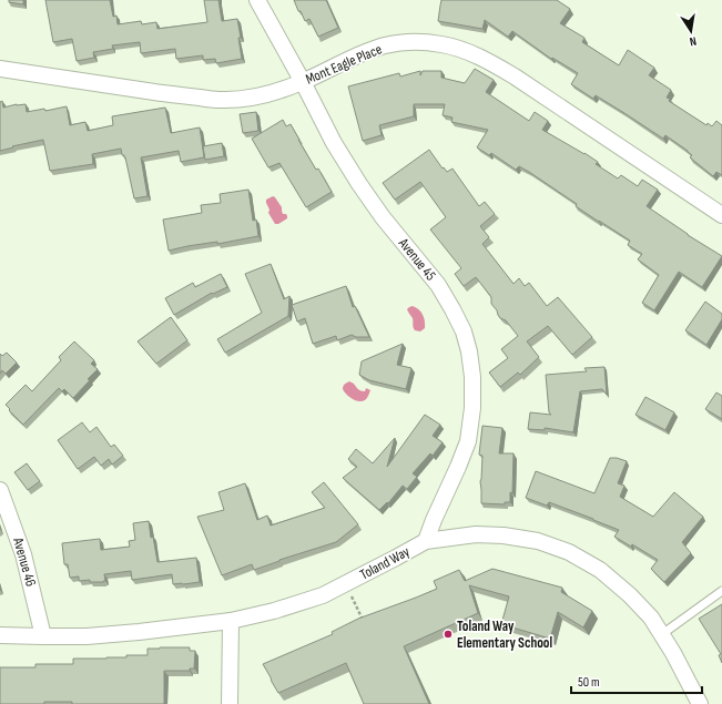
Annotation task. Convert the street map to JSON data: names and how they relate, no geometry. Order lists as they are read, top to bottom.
{
  "streets": {
    "street": [
      "Mont Eagle Place",
      "Avenue 45",
      "Avenue 46",
      "Toland Way"
    ]
  },
  "crossings": [
    ["Mont Eagle Place", "Avenue 45"],
    ["Avenue 45", "Toland Way"],
    ["Avenue 46", "Toland Way"]
  ],
  "places": ["Toland Way Elementary School"],
  "scale_bar": "50 m",
  "north": "bottom"
}
